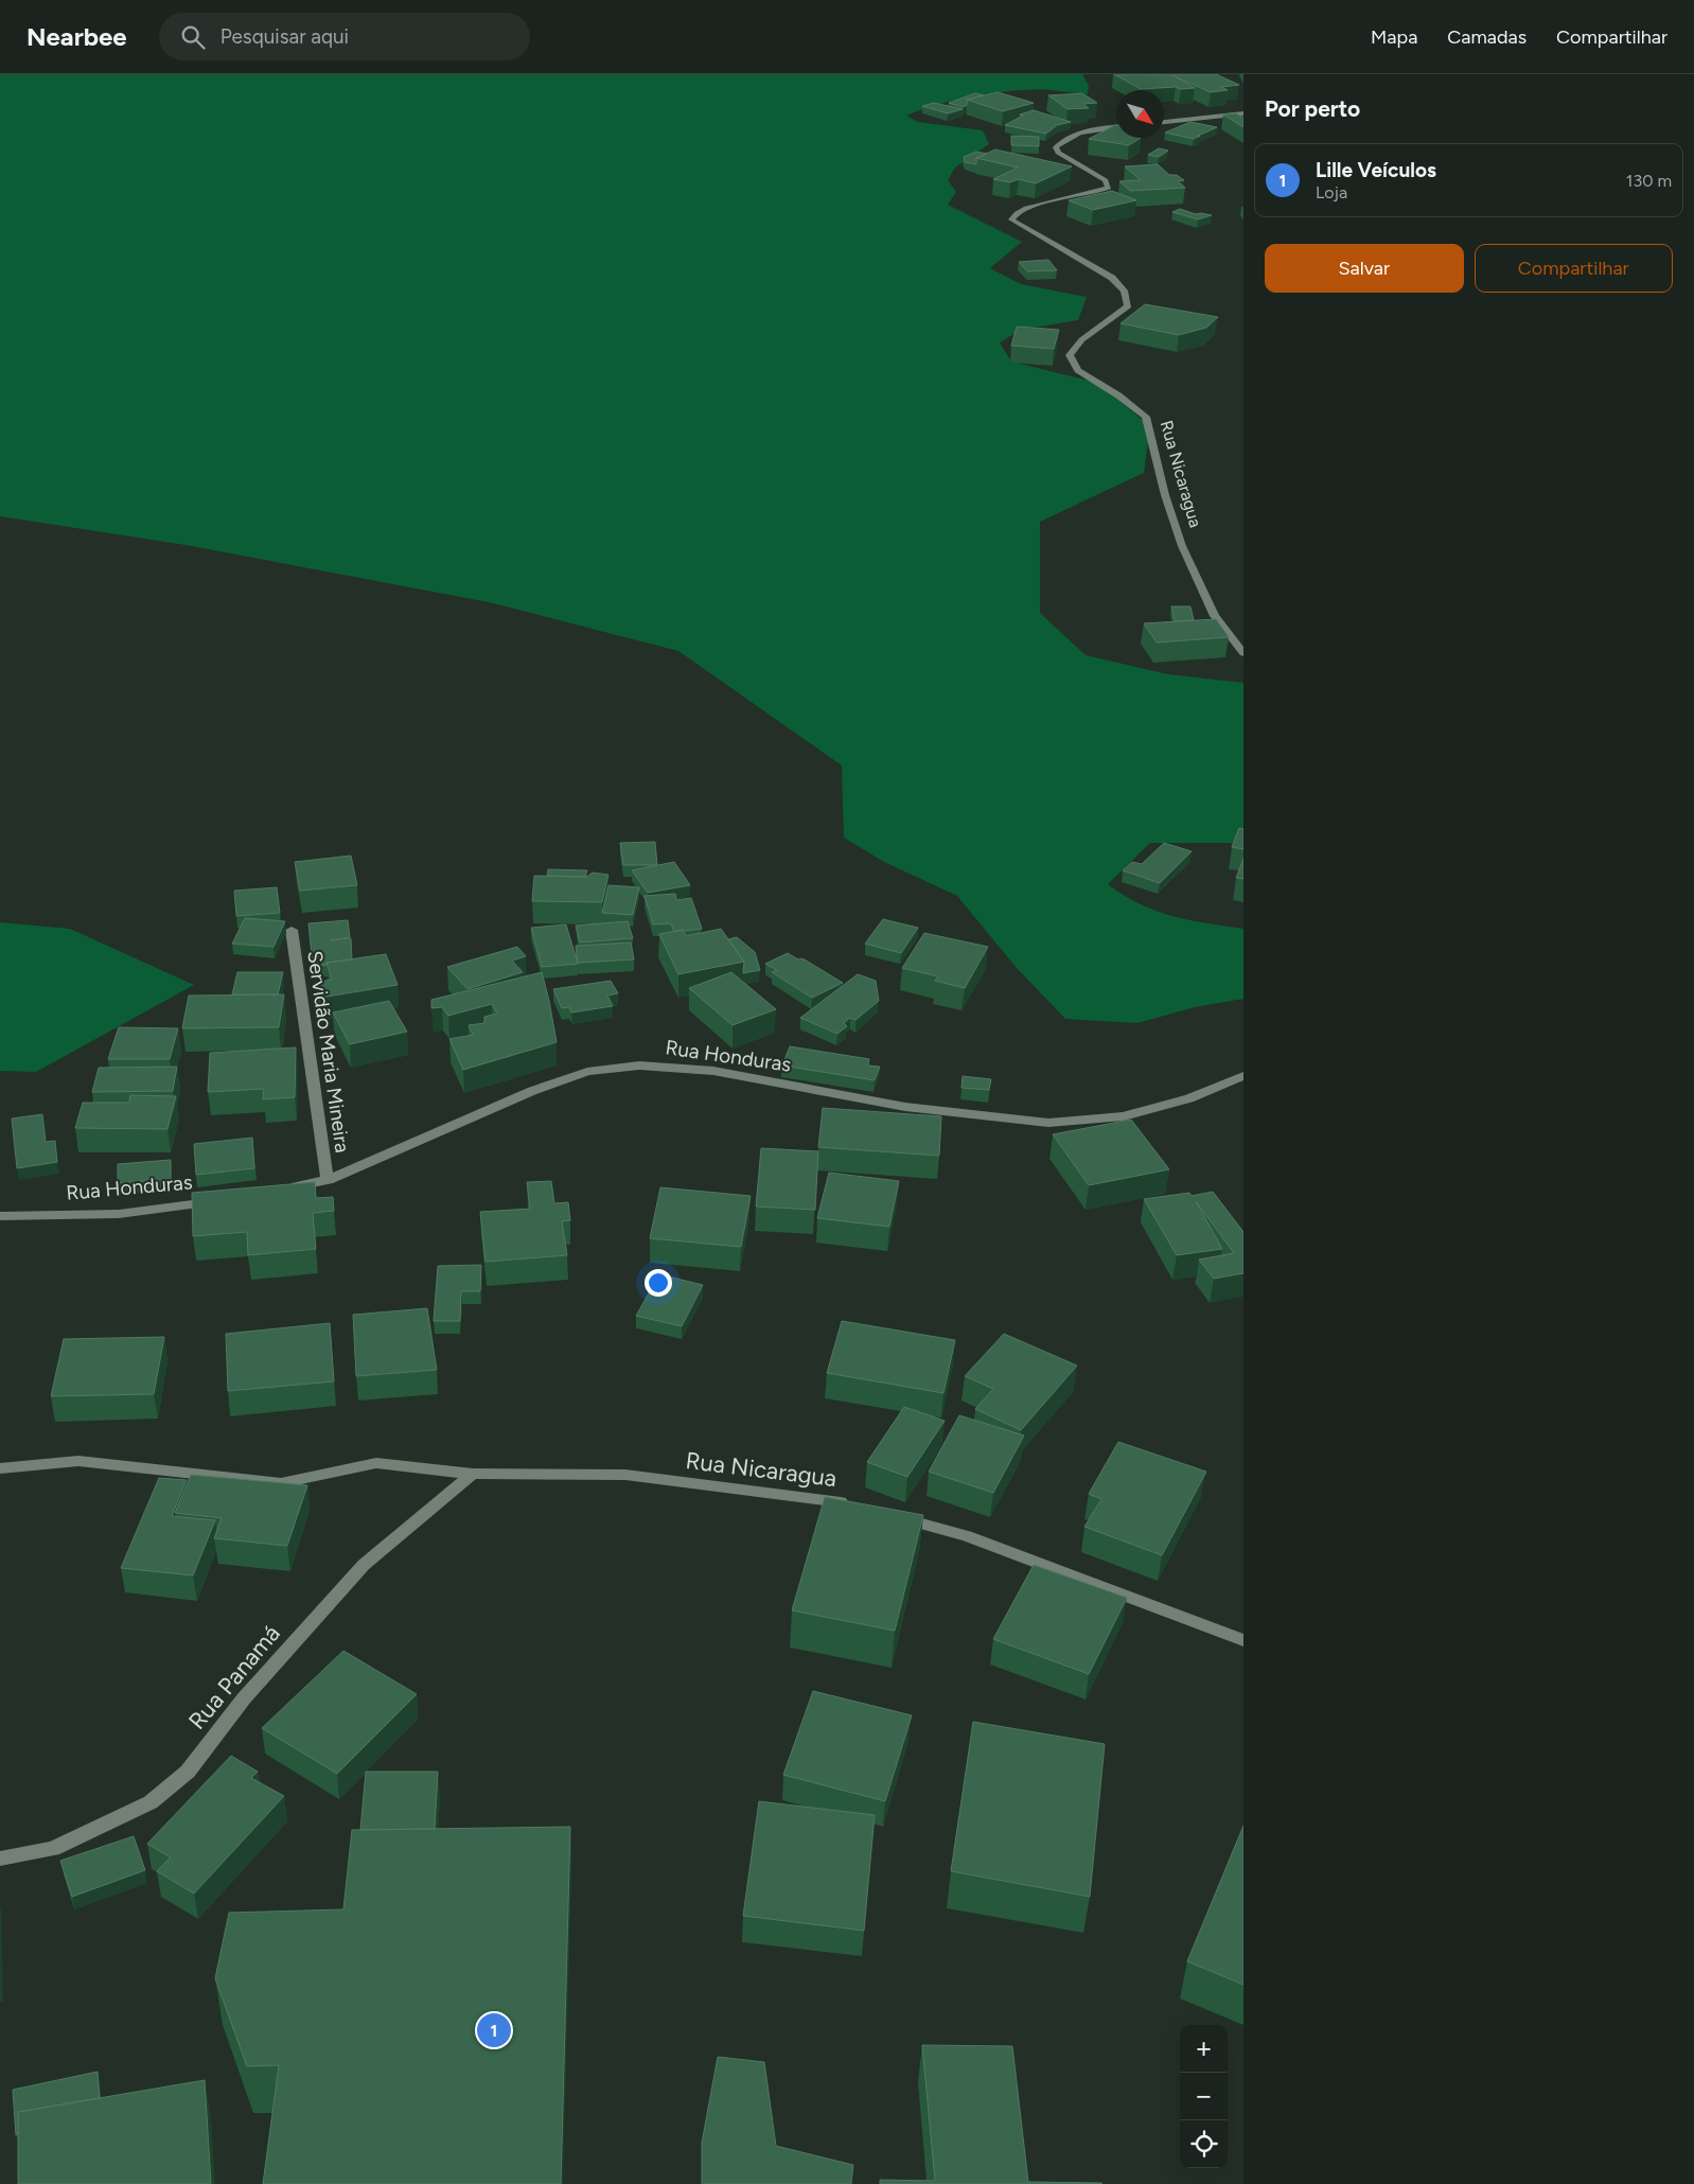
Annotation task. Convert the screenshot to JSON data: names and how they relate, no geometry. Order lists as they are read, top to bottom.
{
  "streets": {
    "street": [
      "Rua Nicaragua",
      "Servidão Maria Mineira",
      "Rua Honduras",
      "Rua Panamá"
    ]
  },
  "crossings": [
    ["Rua Nicaragua", "Rua Panamá"],
    ["Servidão Maria Mineira", "Rua Honduras"]
  ],
  "north": "bottom right",
  "page": {
    "header": "Nearbee",
    "search": "Pesquisar aqui",
    "nav": ["Mapa", "Camadas", "Compartilhar"],
    "heading": "Por perto",
    "list": [
      {
        "mark": "1",
        "name": "Lille Veículos",
        "note": "Loja",
        "value": "130 m"
      }
    ],
    "buttons": ["Salvar", "Compartilhar"],
    "pins": "1",
    "map_buttons": ["+", "−"]
  }
}
